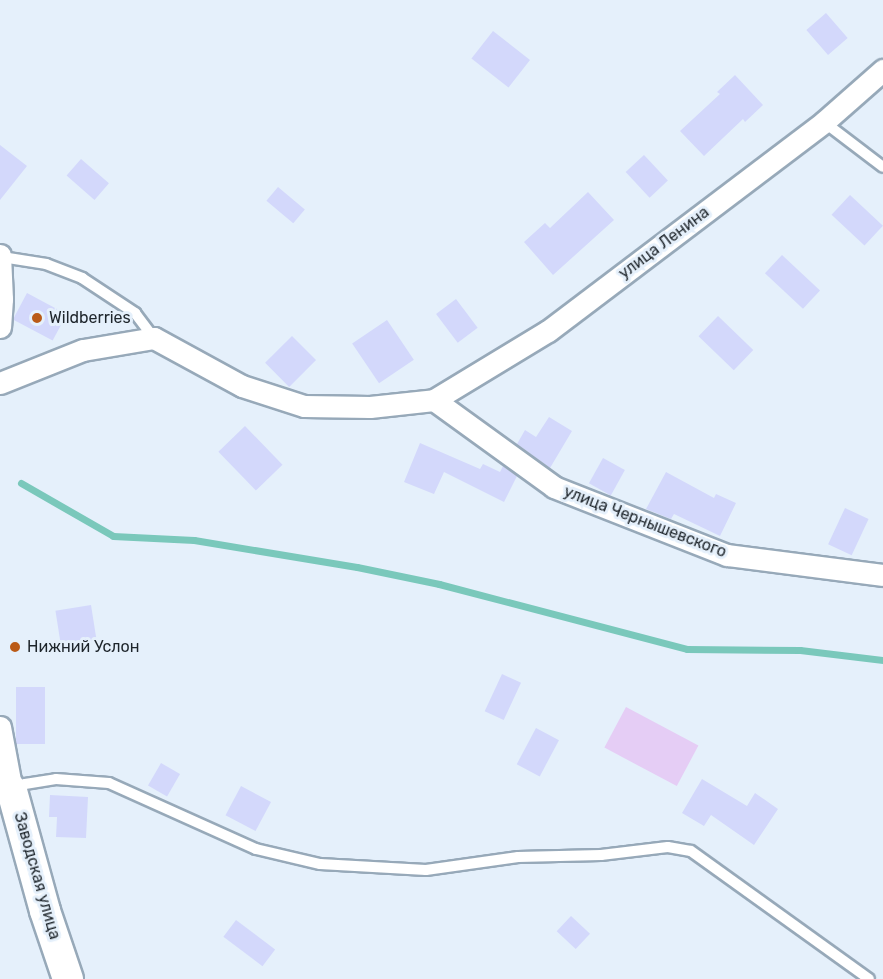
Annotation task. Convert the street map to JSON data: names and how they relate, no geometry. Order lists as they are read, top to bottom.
{
  "streets": {
    "street": ["улица Ленина", "улица Чернышевского", "Заводская улица"]
  },
  "crossings": [
    ["улица Ленина", "улица Чернышевского"]
  ],
  "places": ["Wildberries", "Нижний Услон"]
}
